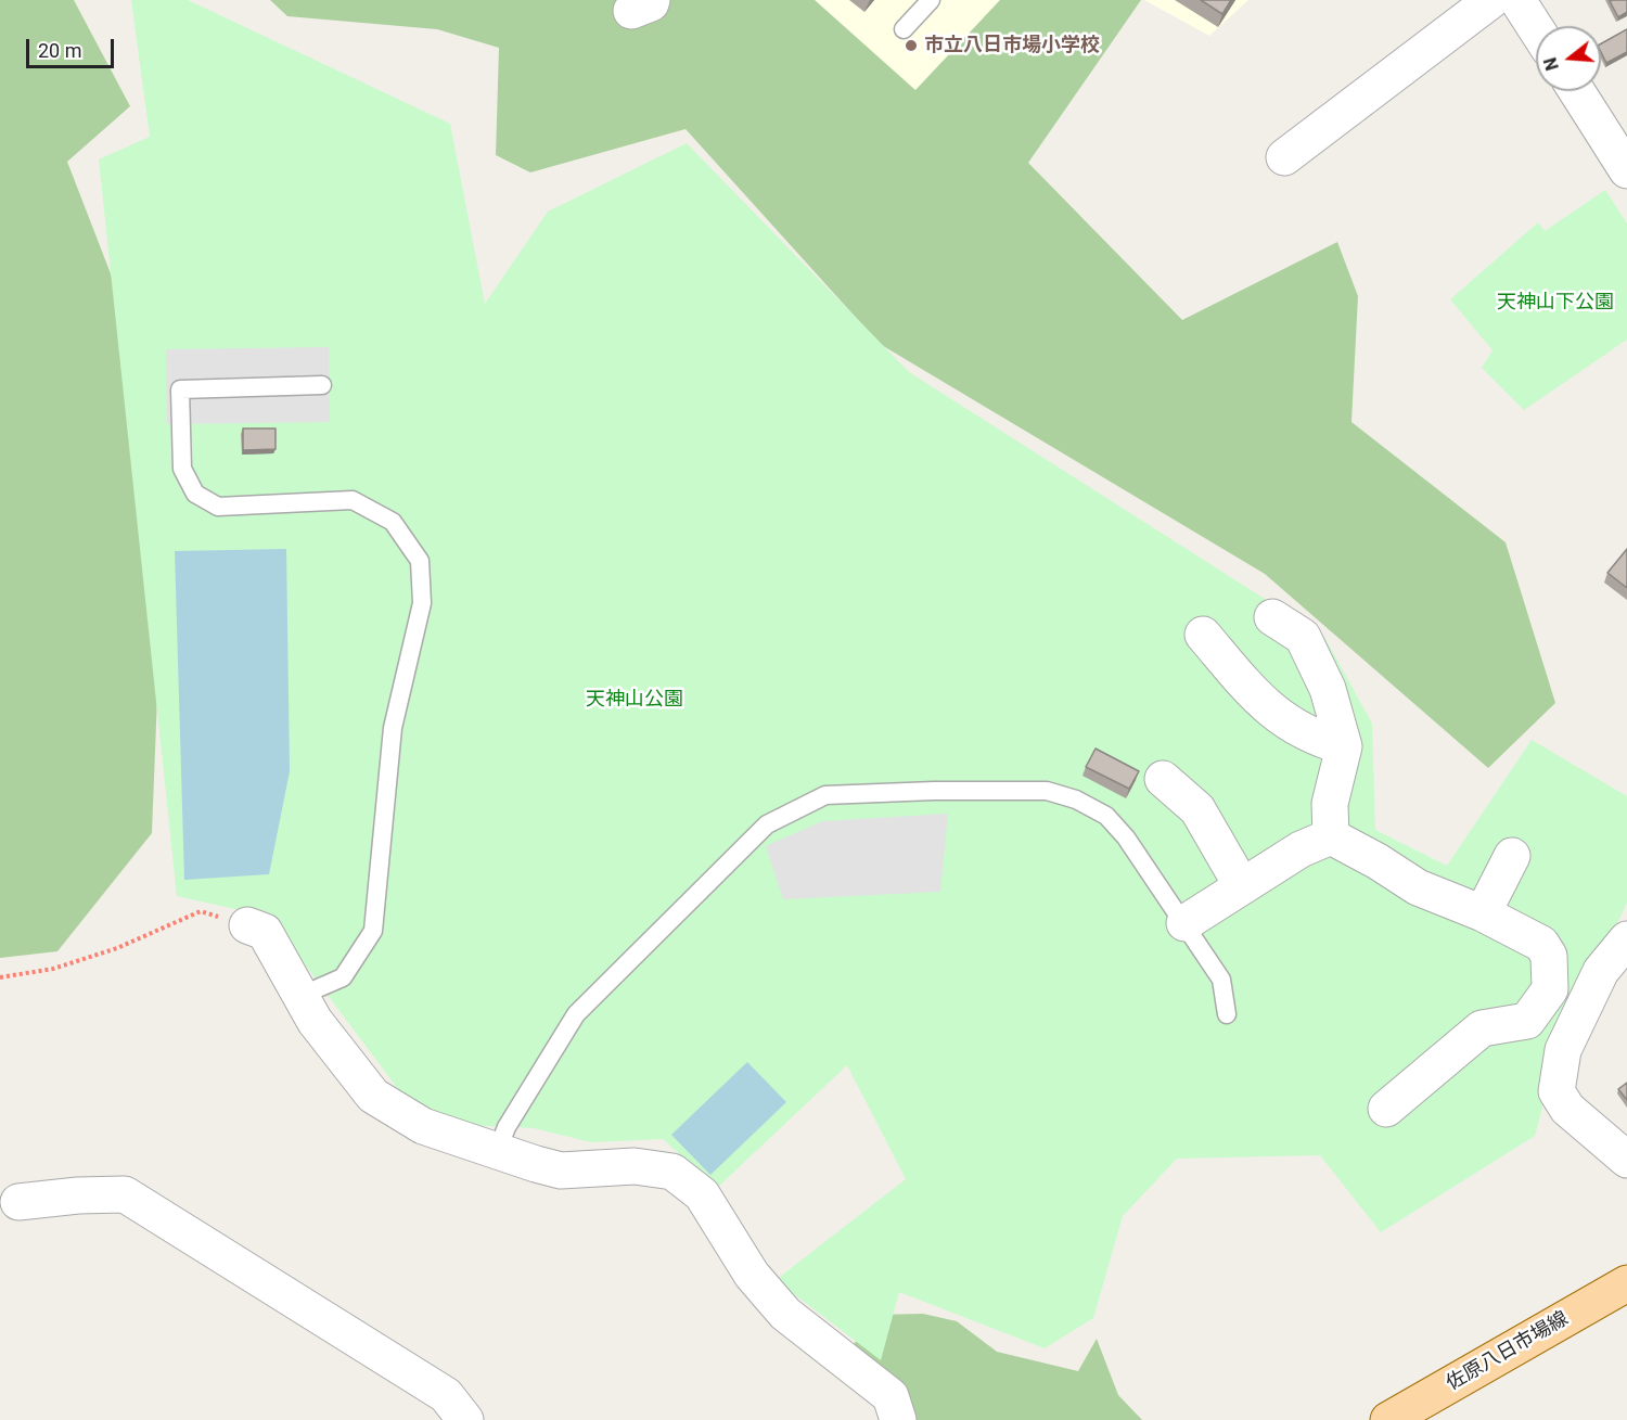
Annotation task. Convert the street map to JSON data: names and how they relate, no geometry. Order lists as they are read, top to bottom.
{
  "streets": {
    "main road": ["佐原八日市場線"]
  },
  "parks": ["天神山下公園", "天神山公園"],
  "places": ["市立八日市場小学校"],
  "scale_bar": "20 m",
  "north": "left"
}
